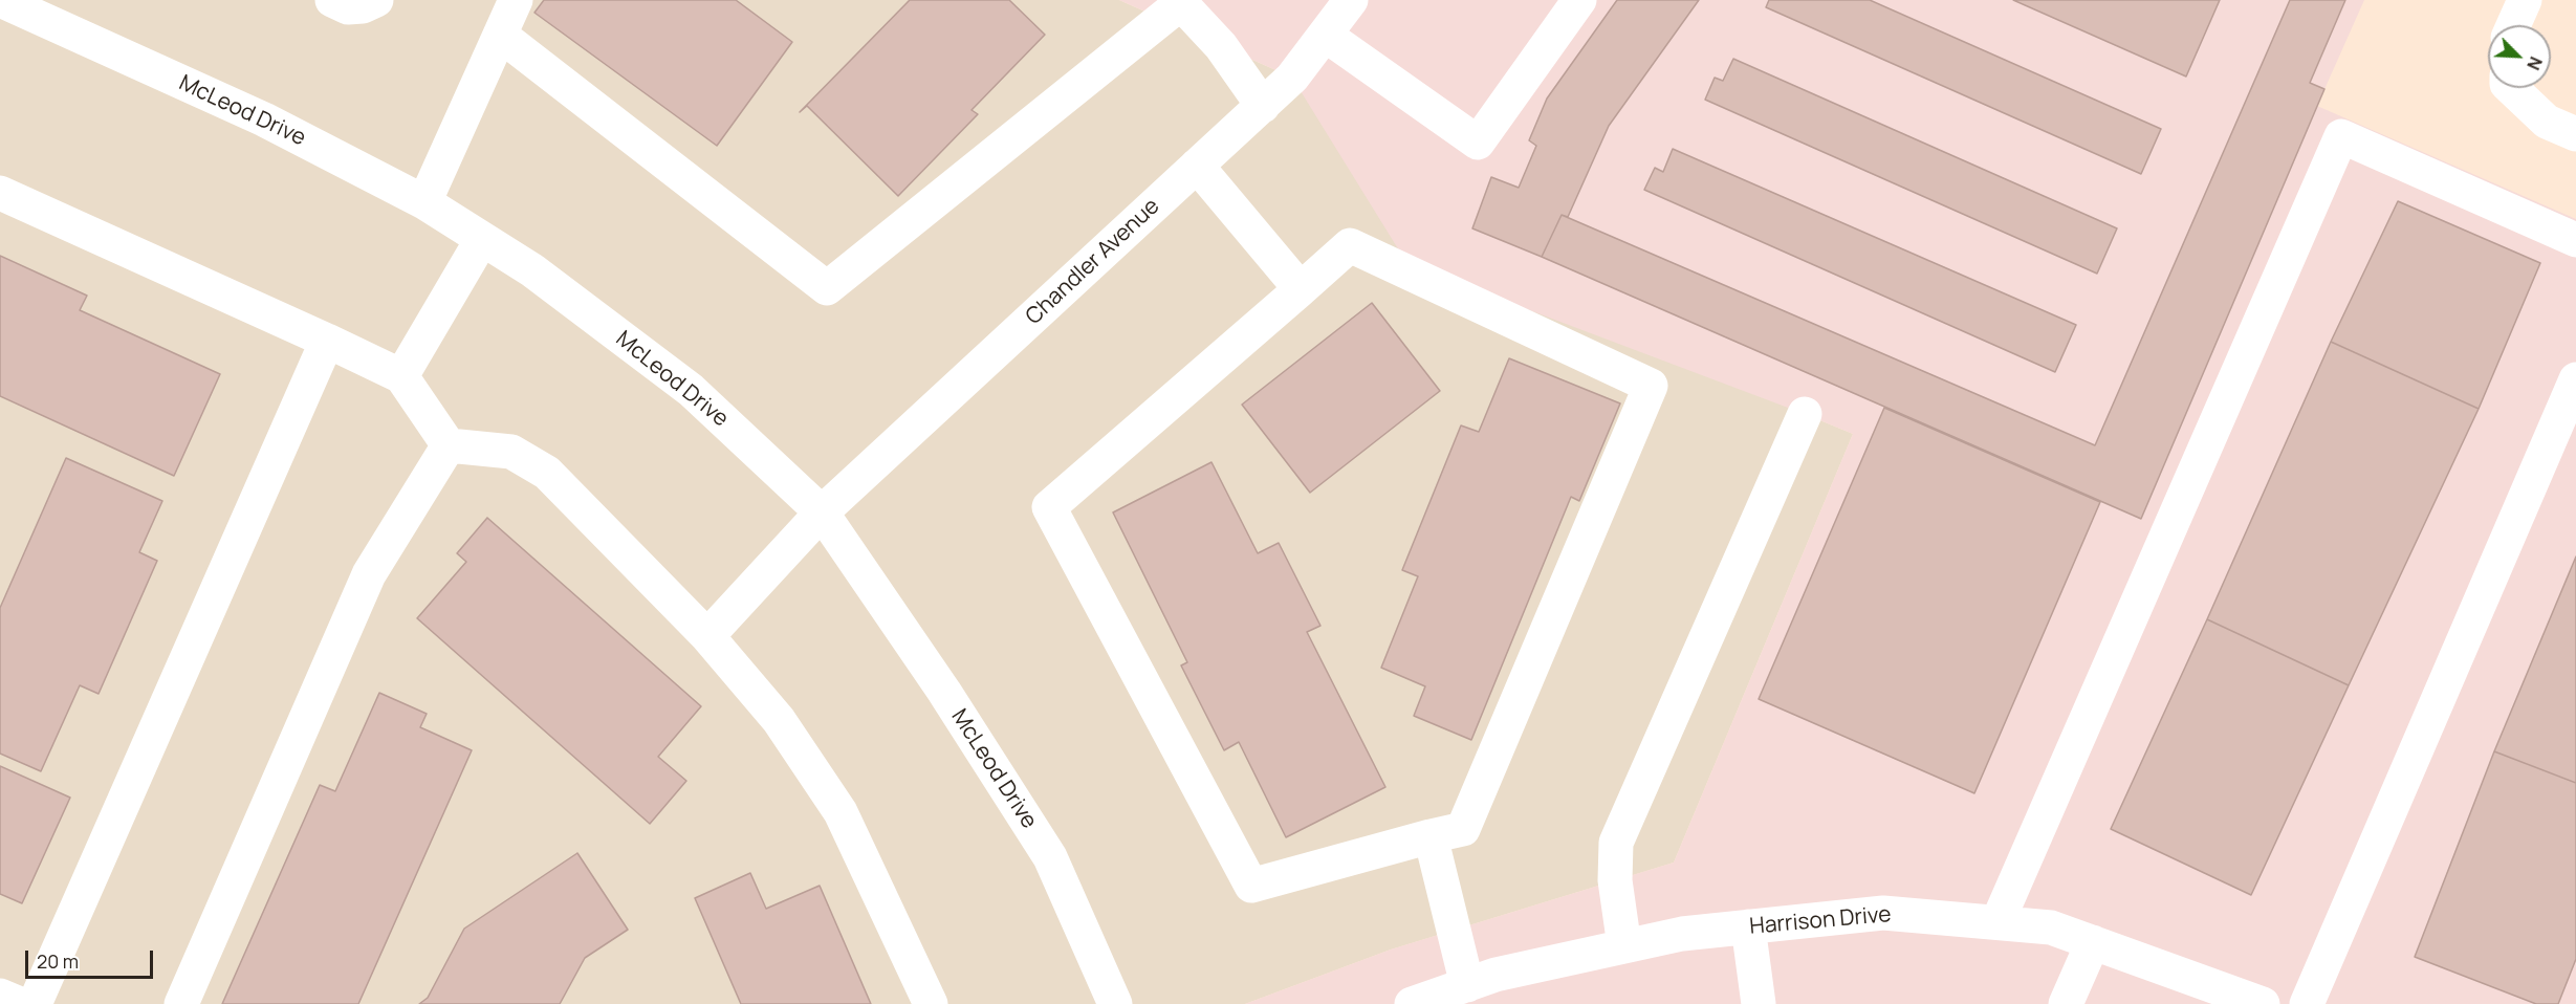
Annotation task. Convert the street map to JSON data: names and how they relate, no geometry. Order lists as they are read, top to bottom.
{
  "streets": {
    "street": ["McLeod Drive", "Chandler Avenue", "Harrison Drive"]
  },
  "crossings": [
    ["McLeod Drive", "Chandler Avenue"]
  ],
  "scale_bar": "20 m",
  "north": "bottom right"
}
